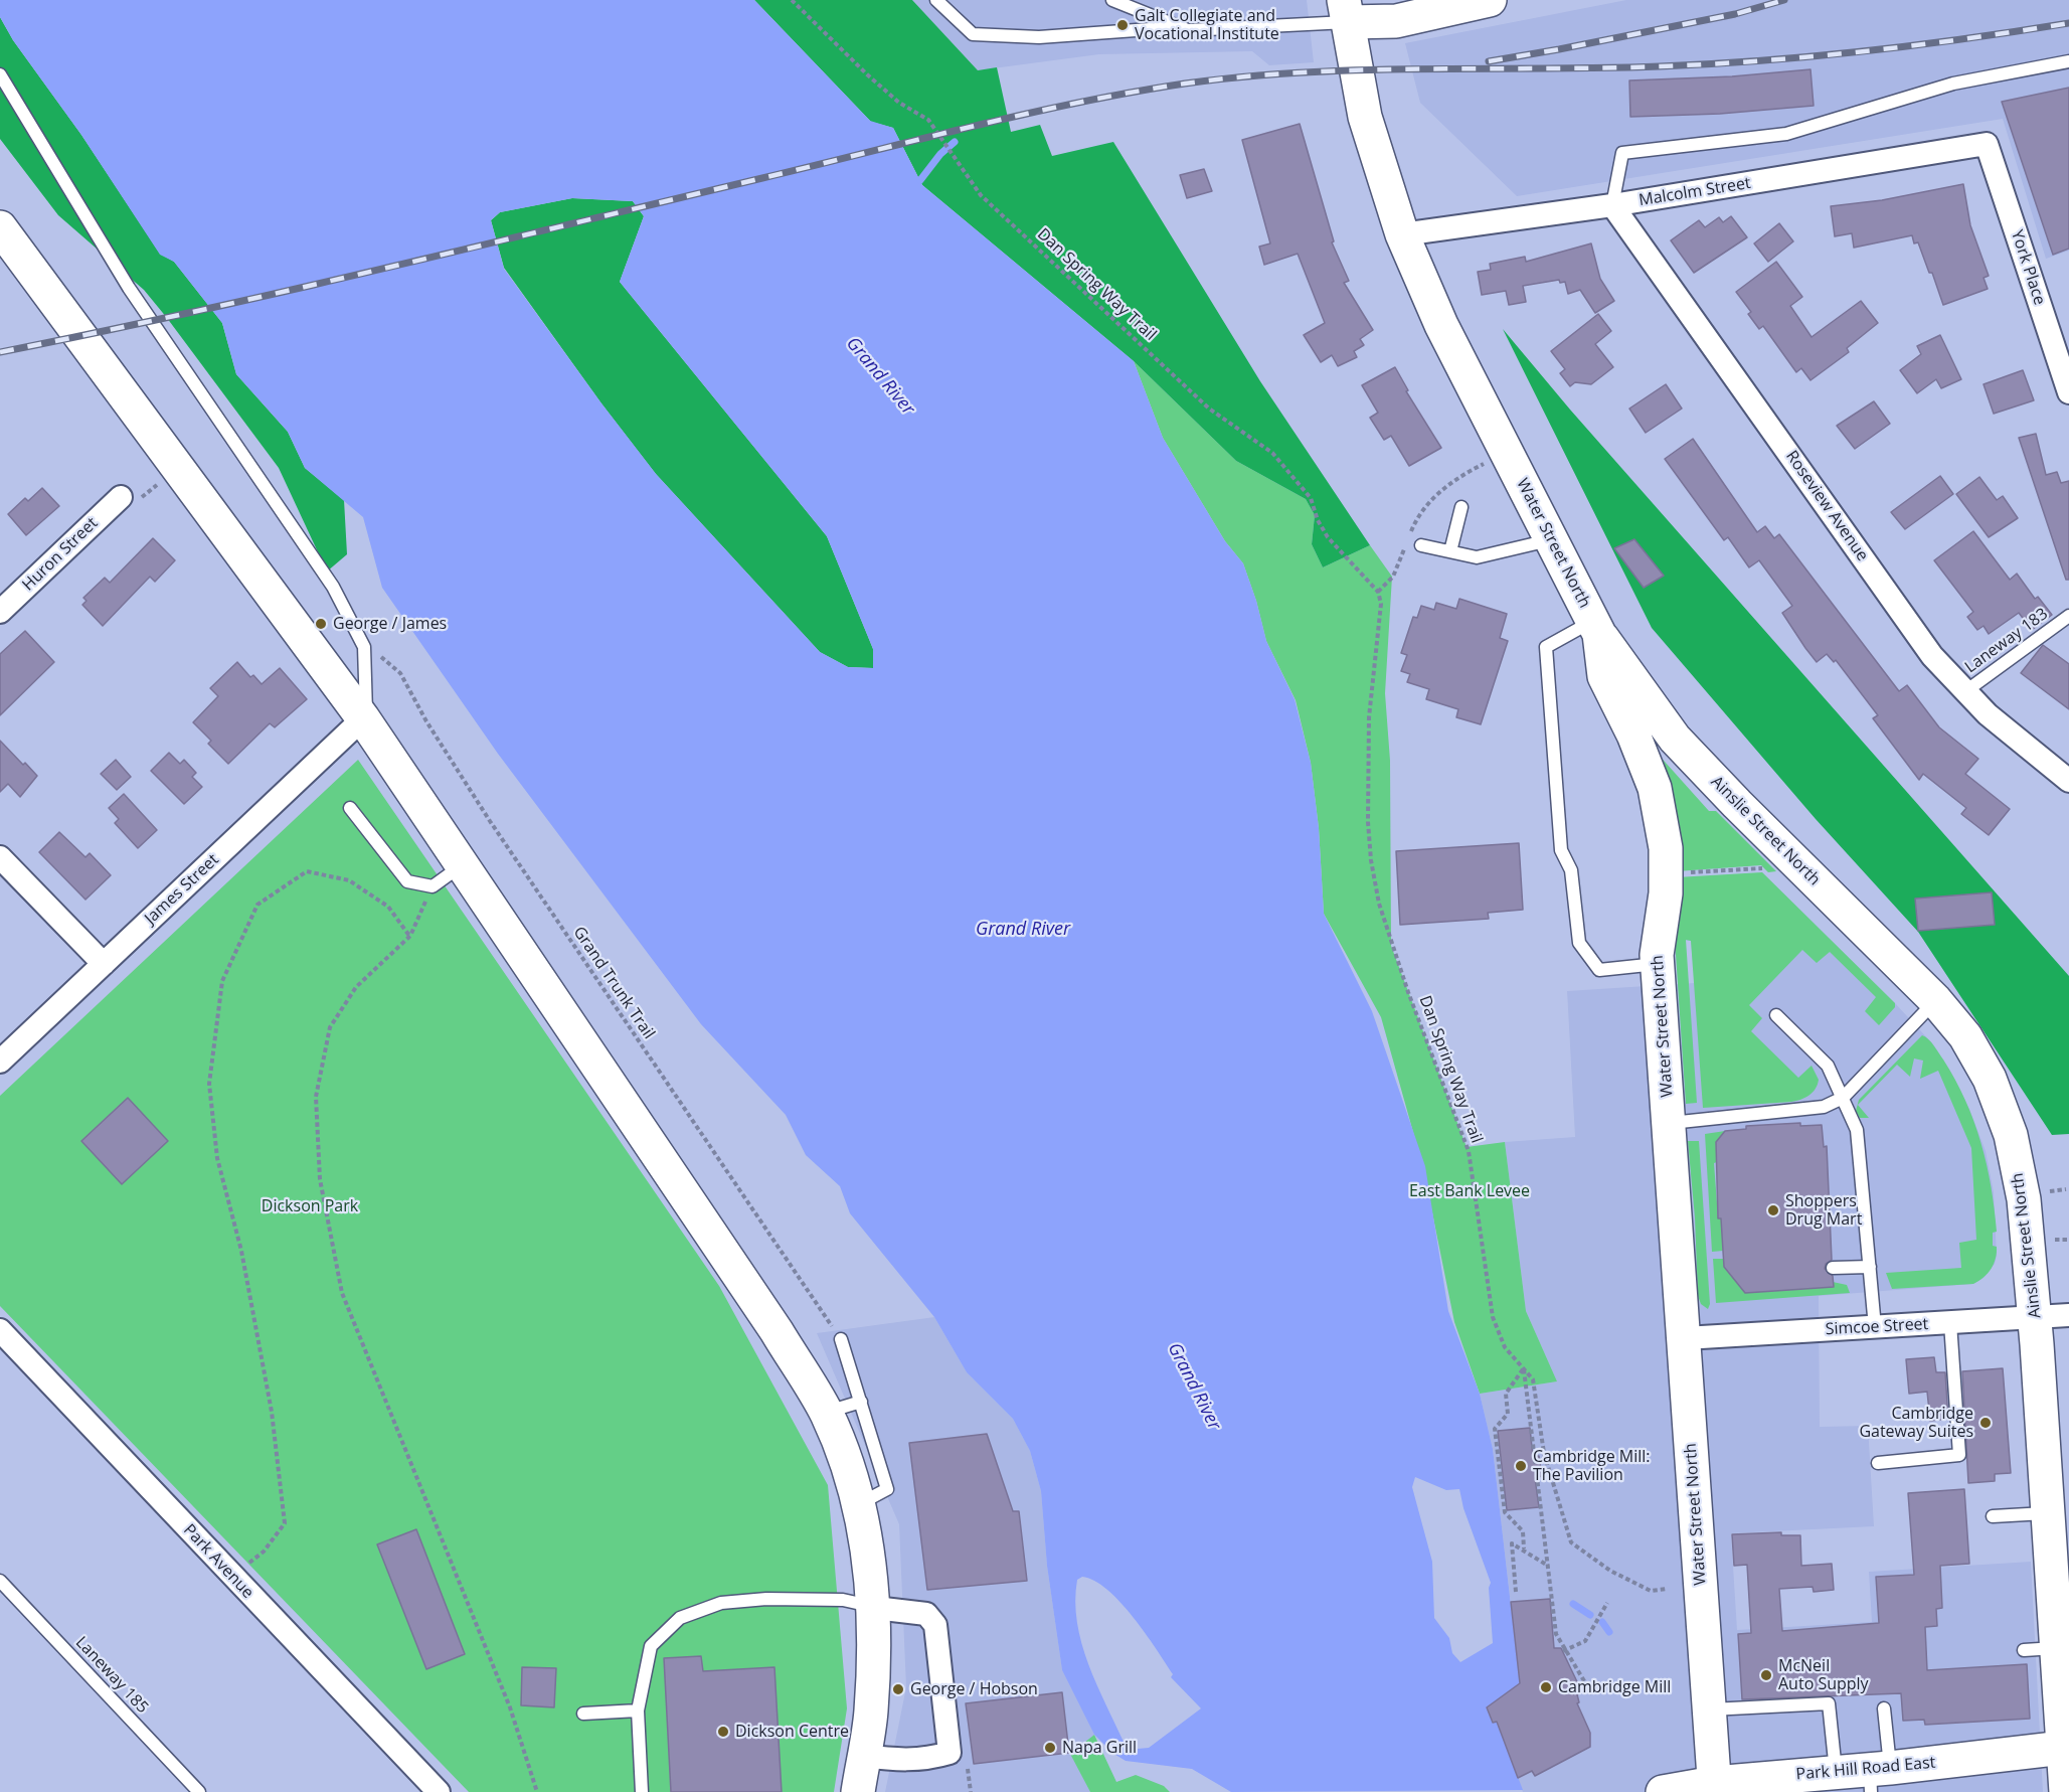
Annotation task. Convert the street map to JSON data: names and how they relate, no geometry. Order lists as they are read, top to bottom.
{
  "streets": {
    "main road": ["Water Street North", "Ainslie Street North", "Park Hill Road East"],
    "street": [
      "Malcolm Street",
      "York Place",
      "Roseview Avenue",
      "Huron Street",
      "James Street",
      "Simcoe Street",
      "Park Avenue"
    ],
    "lane": ["Laneway 183", "Laneway 185"],
    "path": ["Dan Spring Way Trail", "Grand Trunk Trail"]
  },
  "crossings": [
    ["Malcolm Street", "York Place"],
    ["Malcolm Street", "Roseview Avenue"],
    ["Malcolm Street", "Water Street North"],
    ["Roseview Avenue", "Laneway 183"],
    ["Water Street North", "Ainslie Street North"],
    ["Water Street North", "Simcoe Street"],
    ["Water Street North", "Park Hill Road East"],
    ["Ainslie Street North", "Simcoe Street"],
    ["Ainslie Street North", "Park Hill Road East"]
  ],
  "water": ["Grand River"],
  "parks": ["East Bank Levee", "Dickson Park"],
  "places": [
    "Galt Collegiate and Vocational Institute",
    "George / James",
    "Shoppers Drug Mart",
    "Cambridge Gateway Suites",
    "Cambridge Mill: The Pavilion",
    "McNeil Auto Supply",
    "Cambridge Mill",
    "George / Hobson",
    "Dickson Centre",
    "Napa Grill"
  ]
}
